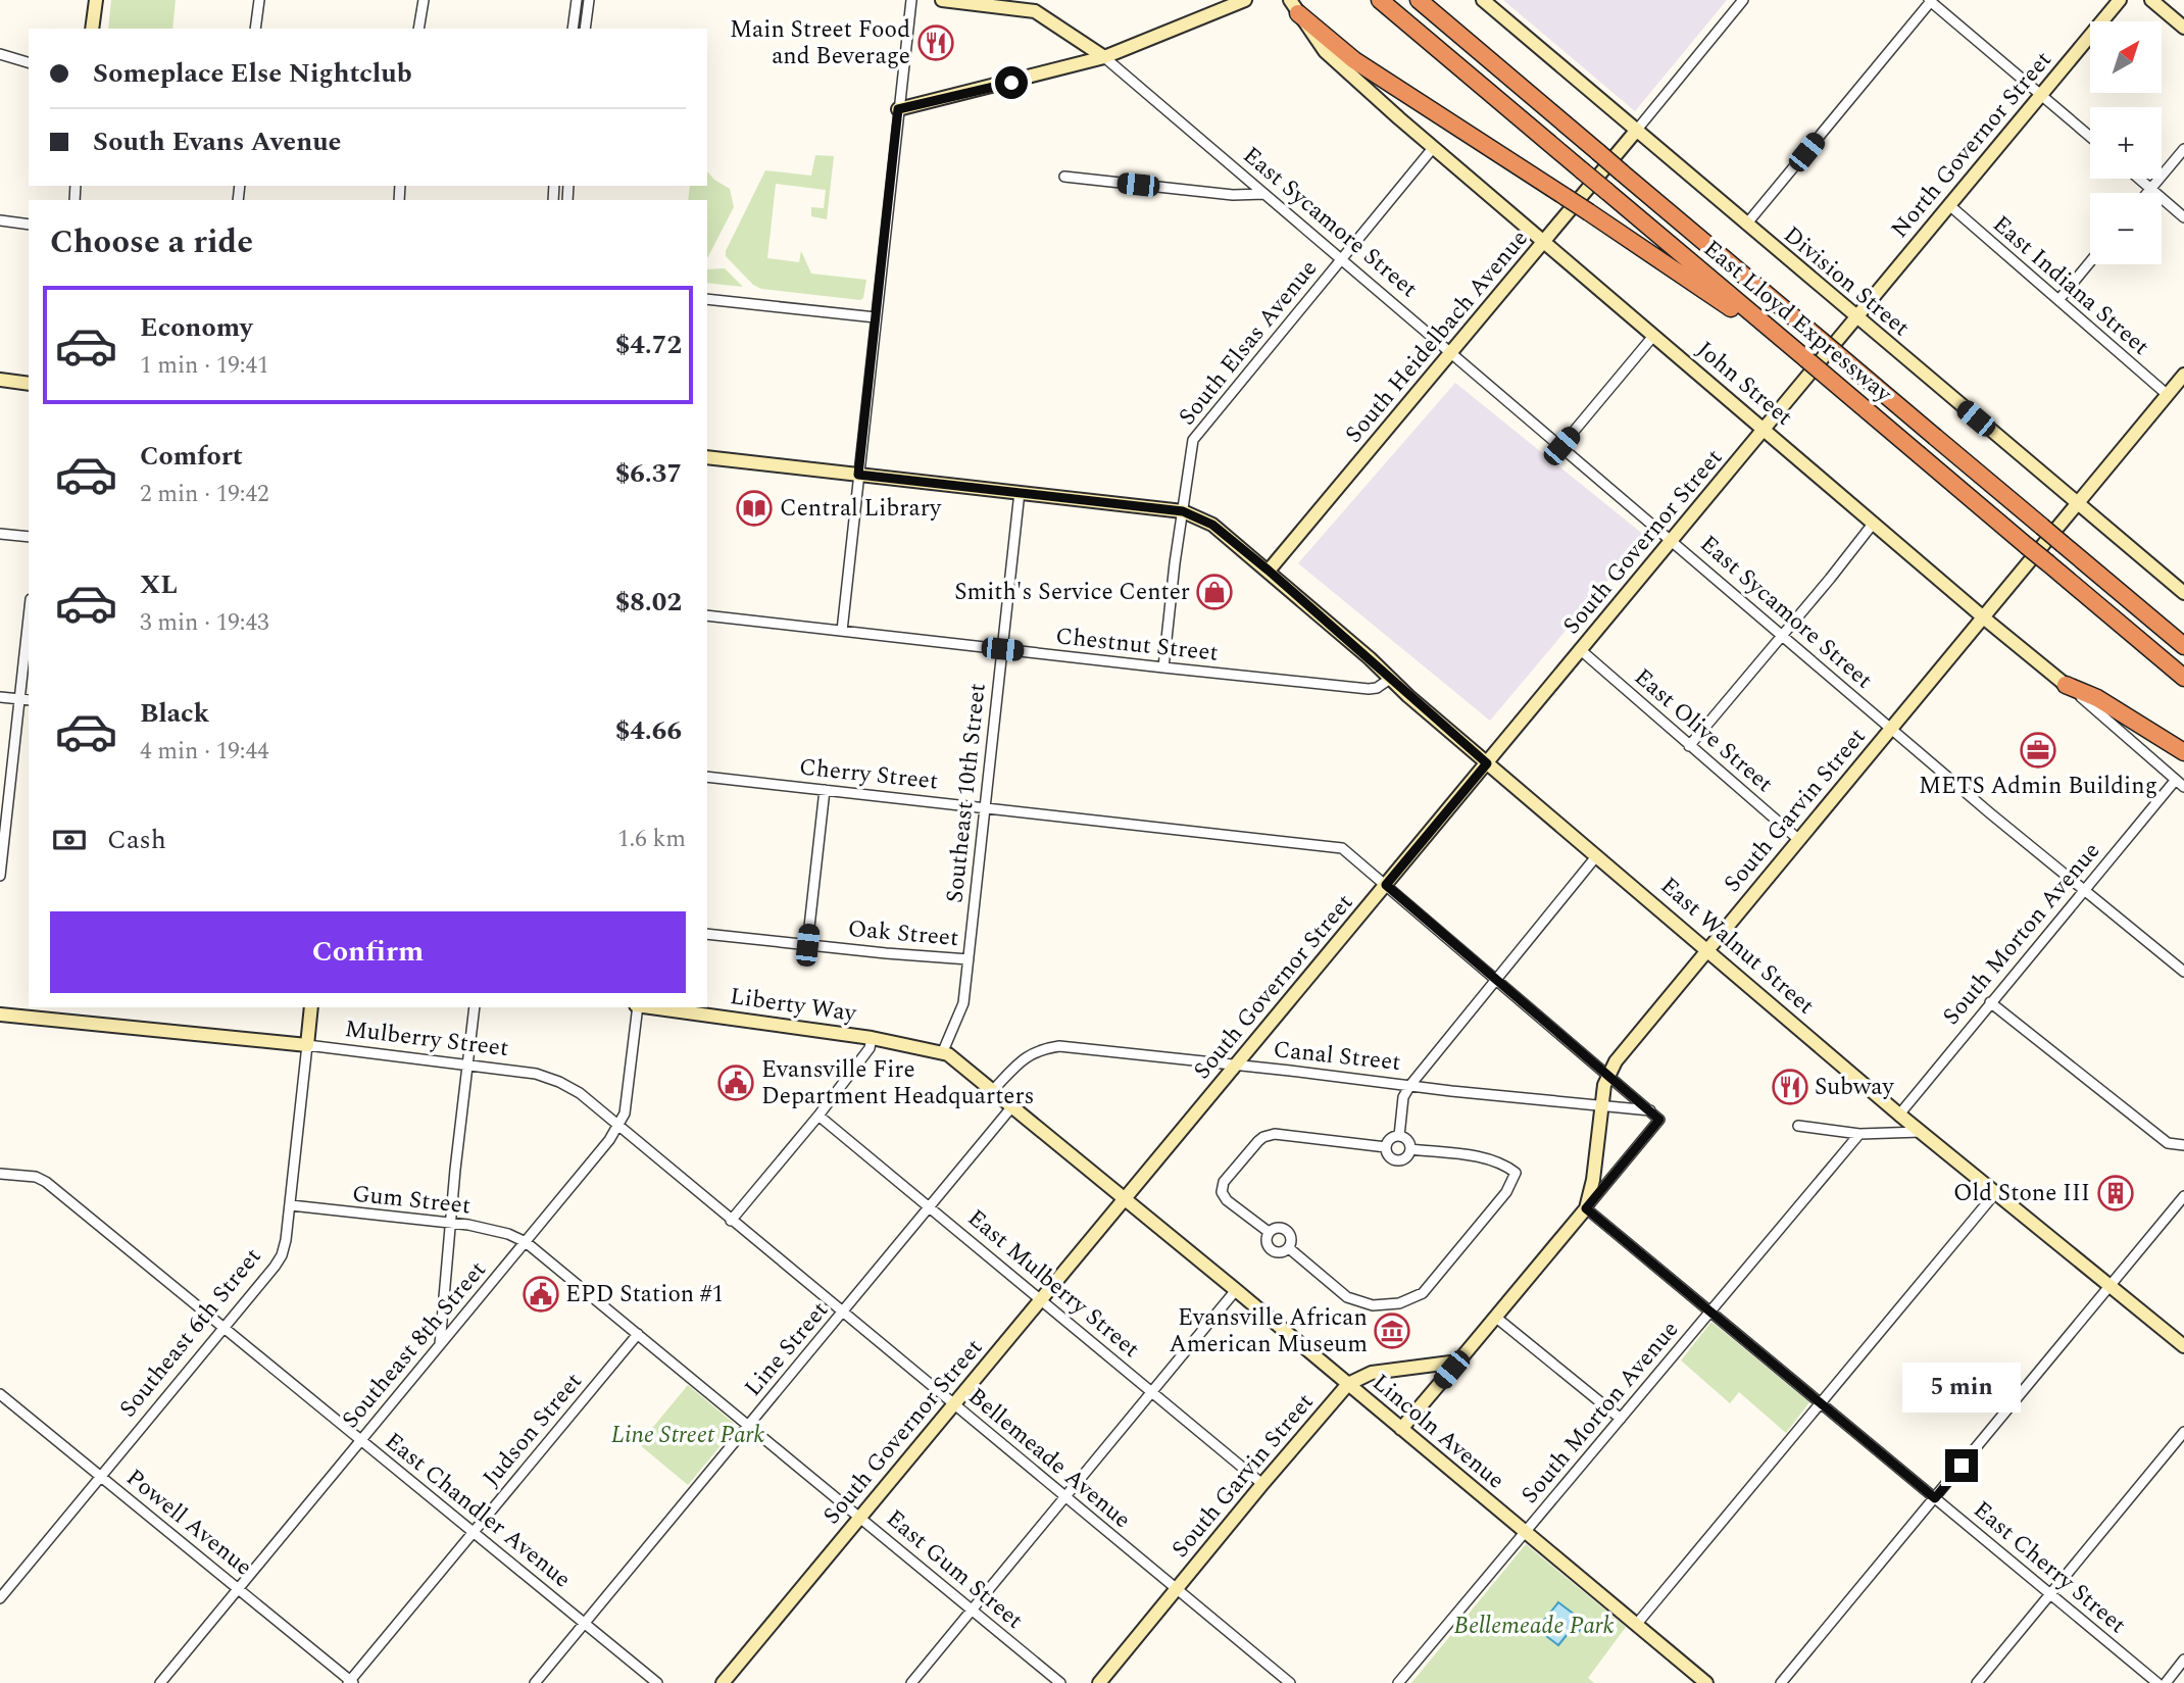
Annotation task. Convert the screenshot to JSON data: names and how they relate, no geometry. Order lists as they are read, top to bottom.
{
  "streets": {
    "highway": ["East Lloyd Expressway"],
    "main road": [
      "North Governor Street",
      "Division Street",
      "South Heidelbach Avenue",
      "John Street",
      "South Governor Street",
      "South Garvin Street",
      "East Walnut Street",
      "Liberty Way",
      "Mulberry Street",
      "Southeast 6th Street",
      "Lincoln Avenue"
    ],
    "street": [
      "East Sycamore Street",
      "East Indiana Street",
      "South Elsas Avenue",
      "Chestnut Street",
      "East Olive Street",
      "Cherry Street",
      "Southeast 10th Street",
      "Oak Street",
      "South Morton Avenue",
      "Canal Street",
      "Gum Street",
      "East Mulberry Street",
      "Southeast 8th Street",
      "Line Street",
      "Judson Street",
      "Bellemeade Avenue",
      "East Chandler Avenue",
      "Powell Avenue",
      "East Cherry Street",
      "East Gum Street"
    ]
  },
  "crossings": [
    ["North Governor Street", "Division Street"],
    ["North Governor Street", "East Indiana Street"],
    ["North Governor Street", "South Governor Street"],
    ["East Sycamore Street", "South Heidelbach Avenue"],
    ["East Sycamore Street", "South Elsas Avenue"],
    ["East Sycamore Street", "South Governor Street"],
    ["East Sycamore Street", "South Garvin Street"],
    ["East Sycamore Street", "South Morton Avenue"],
    ["Division Street", "South Heidelbach Avenue"],
    ["Division Street", "South Governor Street"],
    ["Division Street", "South Garvin Street"],
    ["East Indiana Street", "South Garvin Street"],
    ["South Heidelbach Avenue", "John Street"],
    ["South Heidelbach Avenue", "East Walnut Street"],
    ["South Elsas Avenue", "John Street"],
    ["South Elsas Avenue", "Chestnut Street"],
    ["South Elsas Avenue", "East Walnut Street"],
    ["John Street", "South Governor Street"],
    ["John Street", "South Garvin Street"],
    ["John Street", "South Morton Avenue"],
    ["South Governor Street", "East Olive Street"],
    ["South Governor Street", "Cherry Street"],
    ["South Governor Street", "East Walnut Street"],
    ["South Governor Street", "Canal Street"],
    ["South Governor Street", "East Mulberry Street"],
    ["South Governor Street", "Lincoln Avenue"],
    ["South Governor Street", "Bellemeade Avenue"],
    ["South Governor Street", "East Gum Street"],
    ["Chestnut Street", "Southeast 10th Street"],
    ["Chestnut Street", "East Walnut Street"],
    ["East Olive Street", "South Garvin Street"],
    ["Cherry Street", "Southeast 10th Street"],
    ["Southeast 10th Street", "Oak Street"],
    ["Southeast 10th Street", "East Walnut Street"],
    ["Southeast 10th Street", "Liberty Way"],
    ["Southeast 10th Street", "Lincoln Avenue"],
    ["South Garvin Street", "East Walnut Street"],
    ["South Garvin Street", "Canal Street"],
    ["South Garvin Street", "East Mulberry Street"],
    ["South Garvin Street", "Lincoln Avenue"],
    ["South Garvin Street", "Bellemeade Avenue"],
    ["South Garvin Street", "East Cherry Street"],
    ["South Morton Avenue", "East Walnut Street"],
    ["South Morton Avenue", "Lincoln Avenue"],
    ["South Morton Avenue", "East Cherry Street"],
    ["Liberty Way", "Lincoln Avenue"],
    ["Mulberry Street", "Southeast 6th Street"],
    ["Mulberry Street", "Southeast 8th Street"],
    ["Mulberry Street", "Bellemeade Avenue"],
    ["Canal Street", "Lincoln Avenue"],
    ["Gum Street", "Southeast 6th Street"],
    ["Gum Street", "Southeast 8th Street"],
    ["Gum Street", "East Gum Street"],
    ["East Mulberry Street", "Line Street"],
    ["Southeast 6th Street", "East Chandler Avenue"],
    ["Southeast 6th Street", "Powell Avenue"],
    ["Southeast 8th Street", "Bellemeade Avenue"],
    ["Southeast 8th Street", "East Chandler Avenue"],
    ["Southeast 8th Street", "Powell Avenue"],
    ["Southeast 8th Street", "East Gum Street"],
    ["Line Street", "Lincoln Avenue"],
    ["Line Street", "Bellemeade Avenue"],
    ["Line Street", "East Chandler Avenue"],
    ["Line Street", "East Gum Street"],
    ["Judson Street", "East Chandler Avenue"],
    ["Judson Street", "Powell Avenue"],
    ["Judson Street", "East Gum Street"]
  ],
  "parks": ["Line Street Park", "Bellemeade Park"],
  "places": {
    "restaurant": ["Main Street Food and Beverage", "Subway"],
    "library": ["Central Library"],
    "shop": ["Smith's Service Center"],
    "office": ["METS Admin Building"],
    "public building": ["Evansville Fire Department Headquarters", "EPD Station #1"],
    "building": ["Old Stone III"],
    "museum": ["Evansville African American Museum"]
  },
  "north": "top right",
  "page": {
    "map_buttons": ["+", "−"],
    "banner": ["Someplace Else Nightclub", "South Evans Avenue"],
    "heading": "Choose a ride",
    "list": [
      {
        "name": "Economy",
        "note": "1 min · 19:41",
        "value": "$4.72"
      },
      {
        "name": "Comfort",
        "note": "2 min · 19:42",
        "value": "$6.37"
      },
      {
        "name": "XL",
        "note": "3 min · 19:43",
        "value": "$8.02"
      },
      {
        "name": "Black",
        "note": "4 min · 19:44",
        "value": "$4.66"
      }
    ],
    "pay": ["Cash", "1.6 km"],
    "buttons": "Confirm",
    "bubble": "5 min"
  }
}
